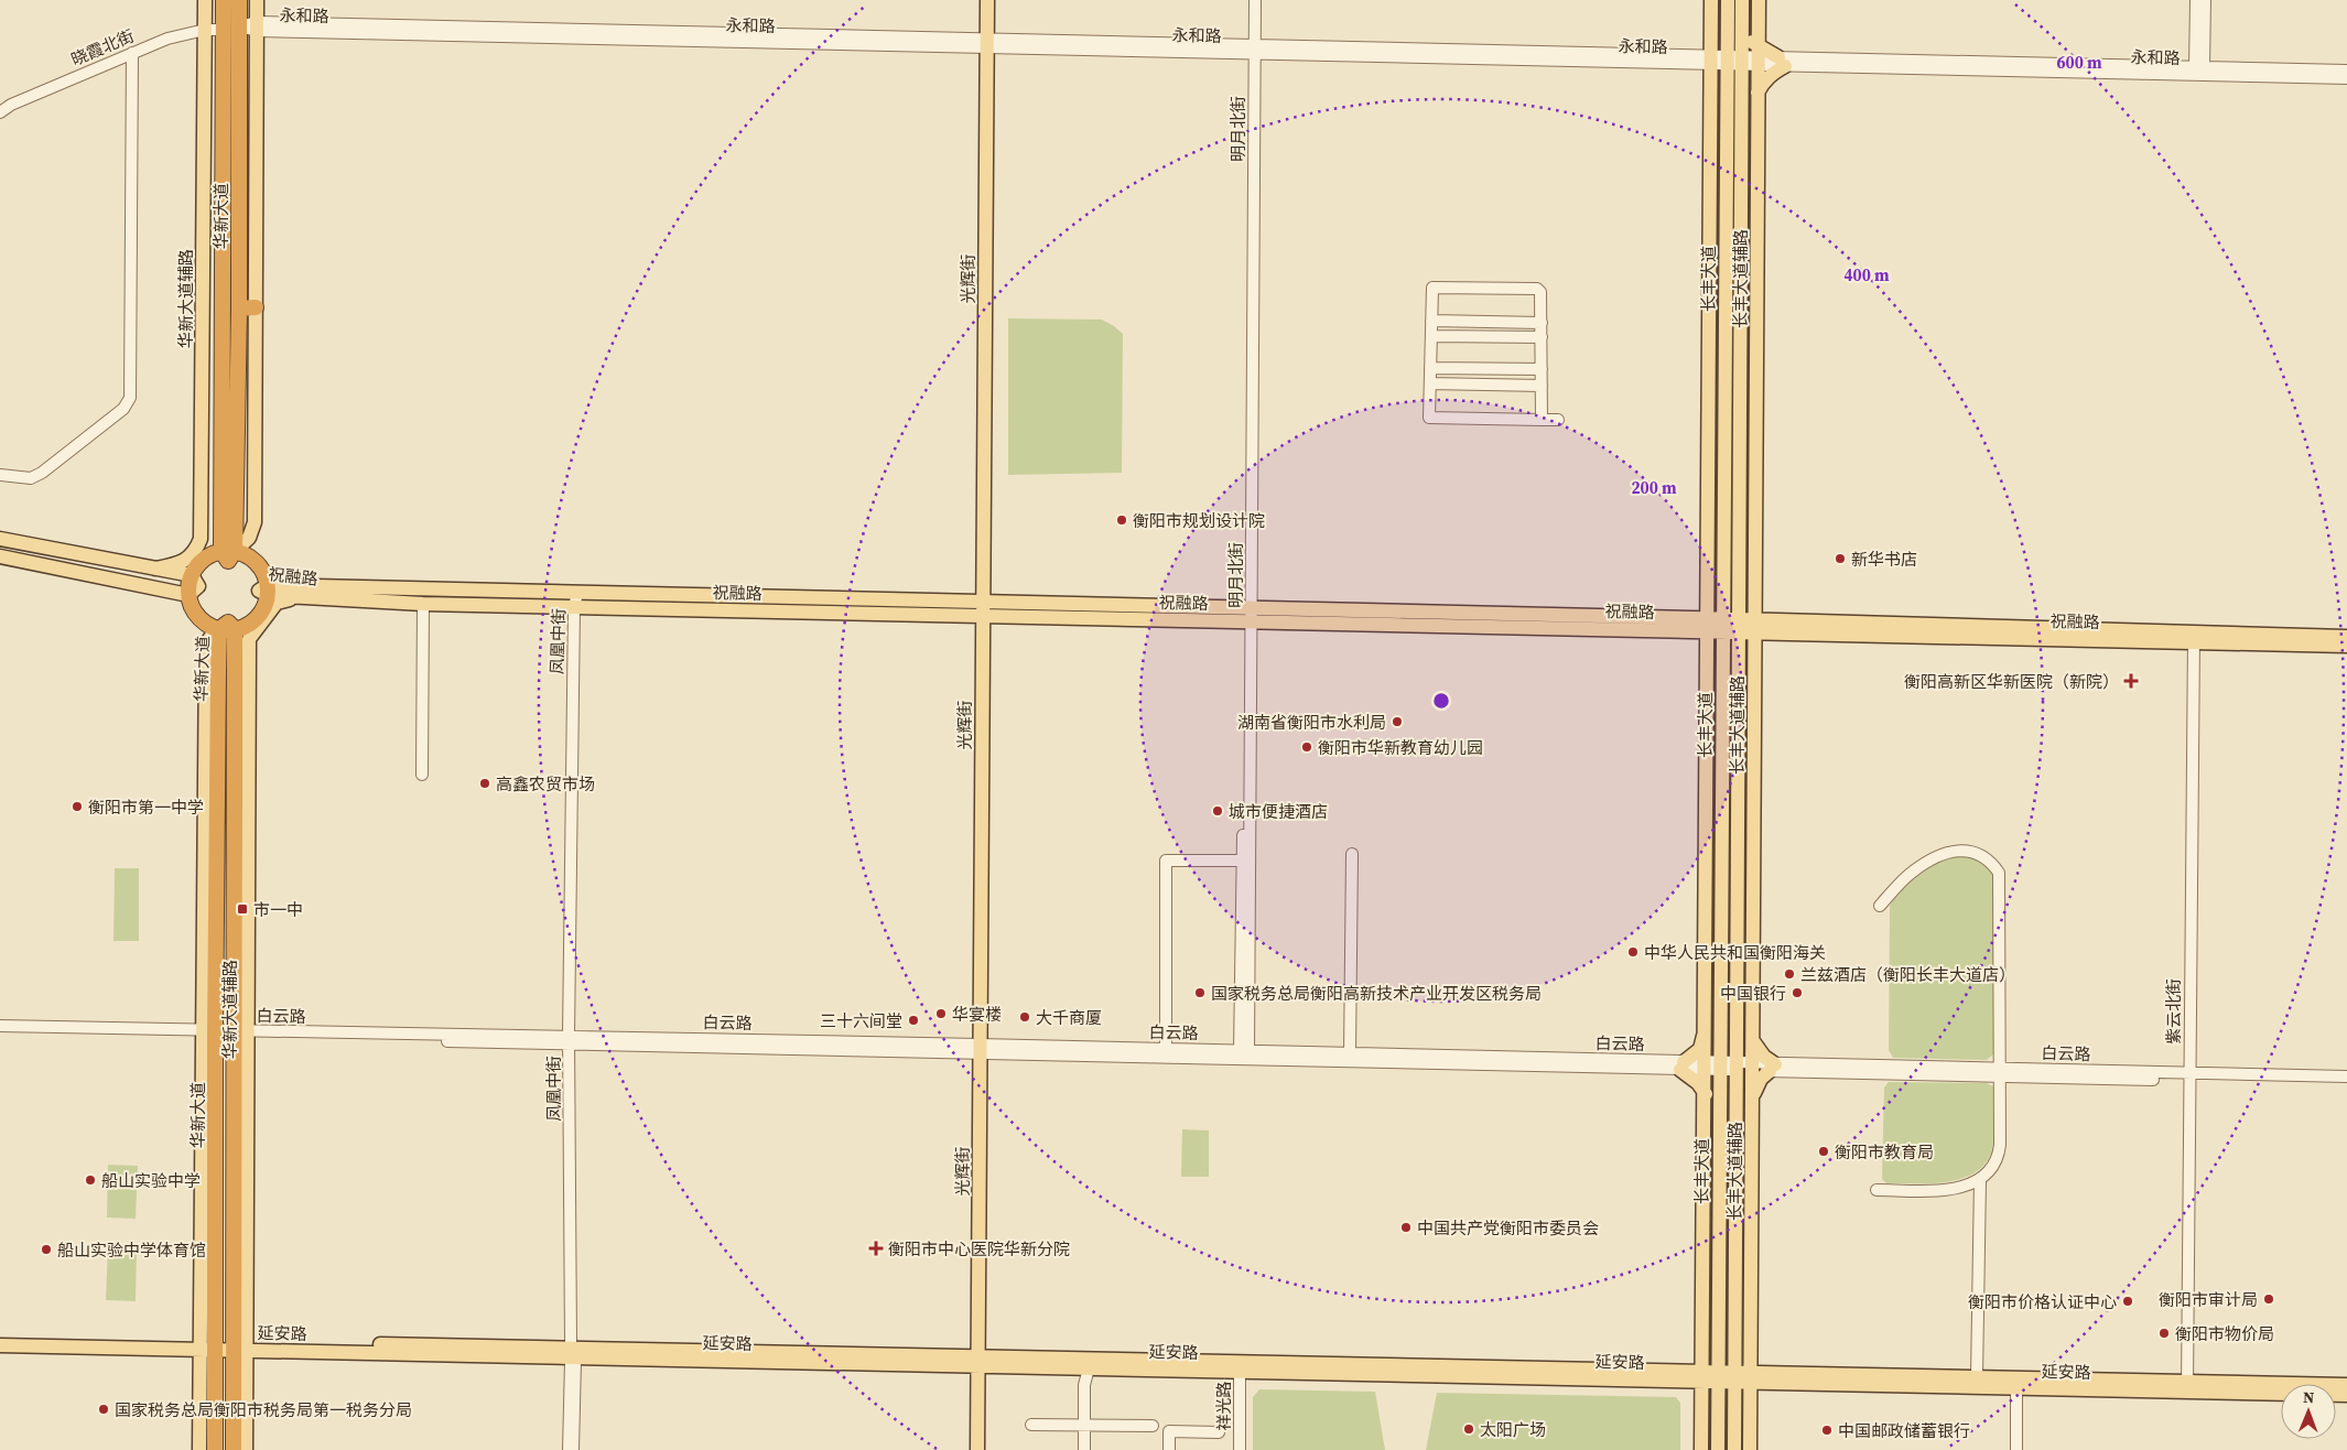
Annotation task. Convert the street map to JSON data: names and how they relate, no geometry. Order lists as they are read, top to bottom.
{
  "streets": {
    "highway": ["华新大道"],
    "main road": [
      "光辉街",
      "长丰大道",
      "长丰大道辅路",
      "华新大道辅路",
      "祝融路",
      "延安路"
    ],
    "street": [
      "永和路",
      "晓霞北街",
      "明月北街",
      "凤凰中街",
      "紫云北街",
      "白云路",
      "祥光路"
    ]
  },
  "crossings": [
    ["永和路", "晓霞北街"],
    ["永和路", "明月北街"],
    ["永和路", "华新大道"],
    ["永和路", "光辉街"],
    ["永和路", "长丰大道"],
    ["永和路", "长丰大道辅路"],
    ["晓霞北街", "华新大道"],
    ["晓霞北街", "华新大道辅路"],
    ["明月北街", "祝融路"],
    ["明月北街", "白云路"],
    ["华新大道", "华新大道辅路"],
    ["华新大道", "祝融路"],
    ["华新大道", "白云路"],
    ["华新大道", "延安路"],
    ["光辉街", "祝融路"],
    ["光辉街", "白云路"],
    ["光辉街", "延安路"],
    ["长丰大道", "祝融路"],
    ["长丰大道", "白云路"],
    ["长丰大道", "延安路"],
    ["长丰大道辅路", "祝融路"],
    ["长丰大道辅路", "白云路"],
    ["长丰大道辅路", "延安路"],
    ["华新大道辅路", "祝融路"],
    ["华新大道辅路", "白云路"],
    ["祝融路", "凤凰中街"],
    ["祝融路", "紫云北街"],
    ["凤凰中街", "白云路"],
    ["凤凰中街", "延安路"],
    ["紫云北街", "白云路"],
    ["紫云北街", "延安路"],
    ["延安路", "祥光路"]
  ],
  "places": {
    "other": [
      "衡阳市规划设计院",
      "新华书店",
      "湖南省衡阳市水利局",
      "衡阳市华新教育幼儿园",
      "高鑫农贸市场",
      "衡阳市第一中学",
      "城市便捷酒店",
      "中华人民共和国衡阳海关",
      "兰兹酒店（衡阳长丰大道店）",
      "国家税务总局衡阳高新技术产业开发区税务局",
      "中国银行",
      "华宴楼",
      "大千商厦",
      "三十六间堂",
      "衡阳市教育局",
      "船山实验中学",
      "中国共产党衡阳市委员会",
      "船山实验中学体育馆",
      "衡阳市审计局",
      "衡阳市价格认证中心",
      "衡阳市物价局",
      "国家税务总局衡阳市税务局第一税务分局",
      "太阳广场",
      "中国邮政储蓄银行"
    ],
    "health": ["衡阳高新区华新医院（新院）", "衡阳市中心医院华新分院"],
    "transit": ["市一中"]
  },
  "north": "top",
  "rings": ["600 m", "400 m", "200 m"]
}
